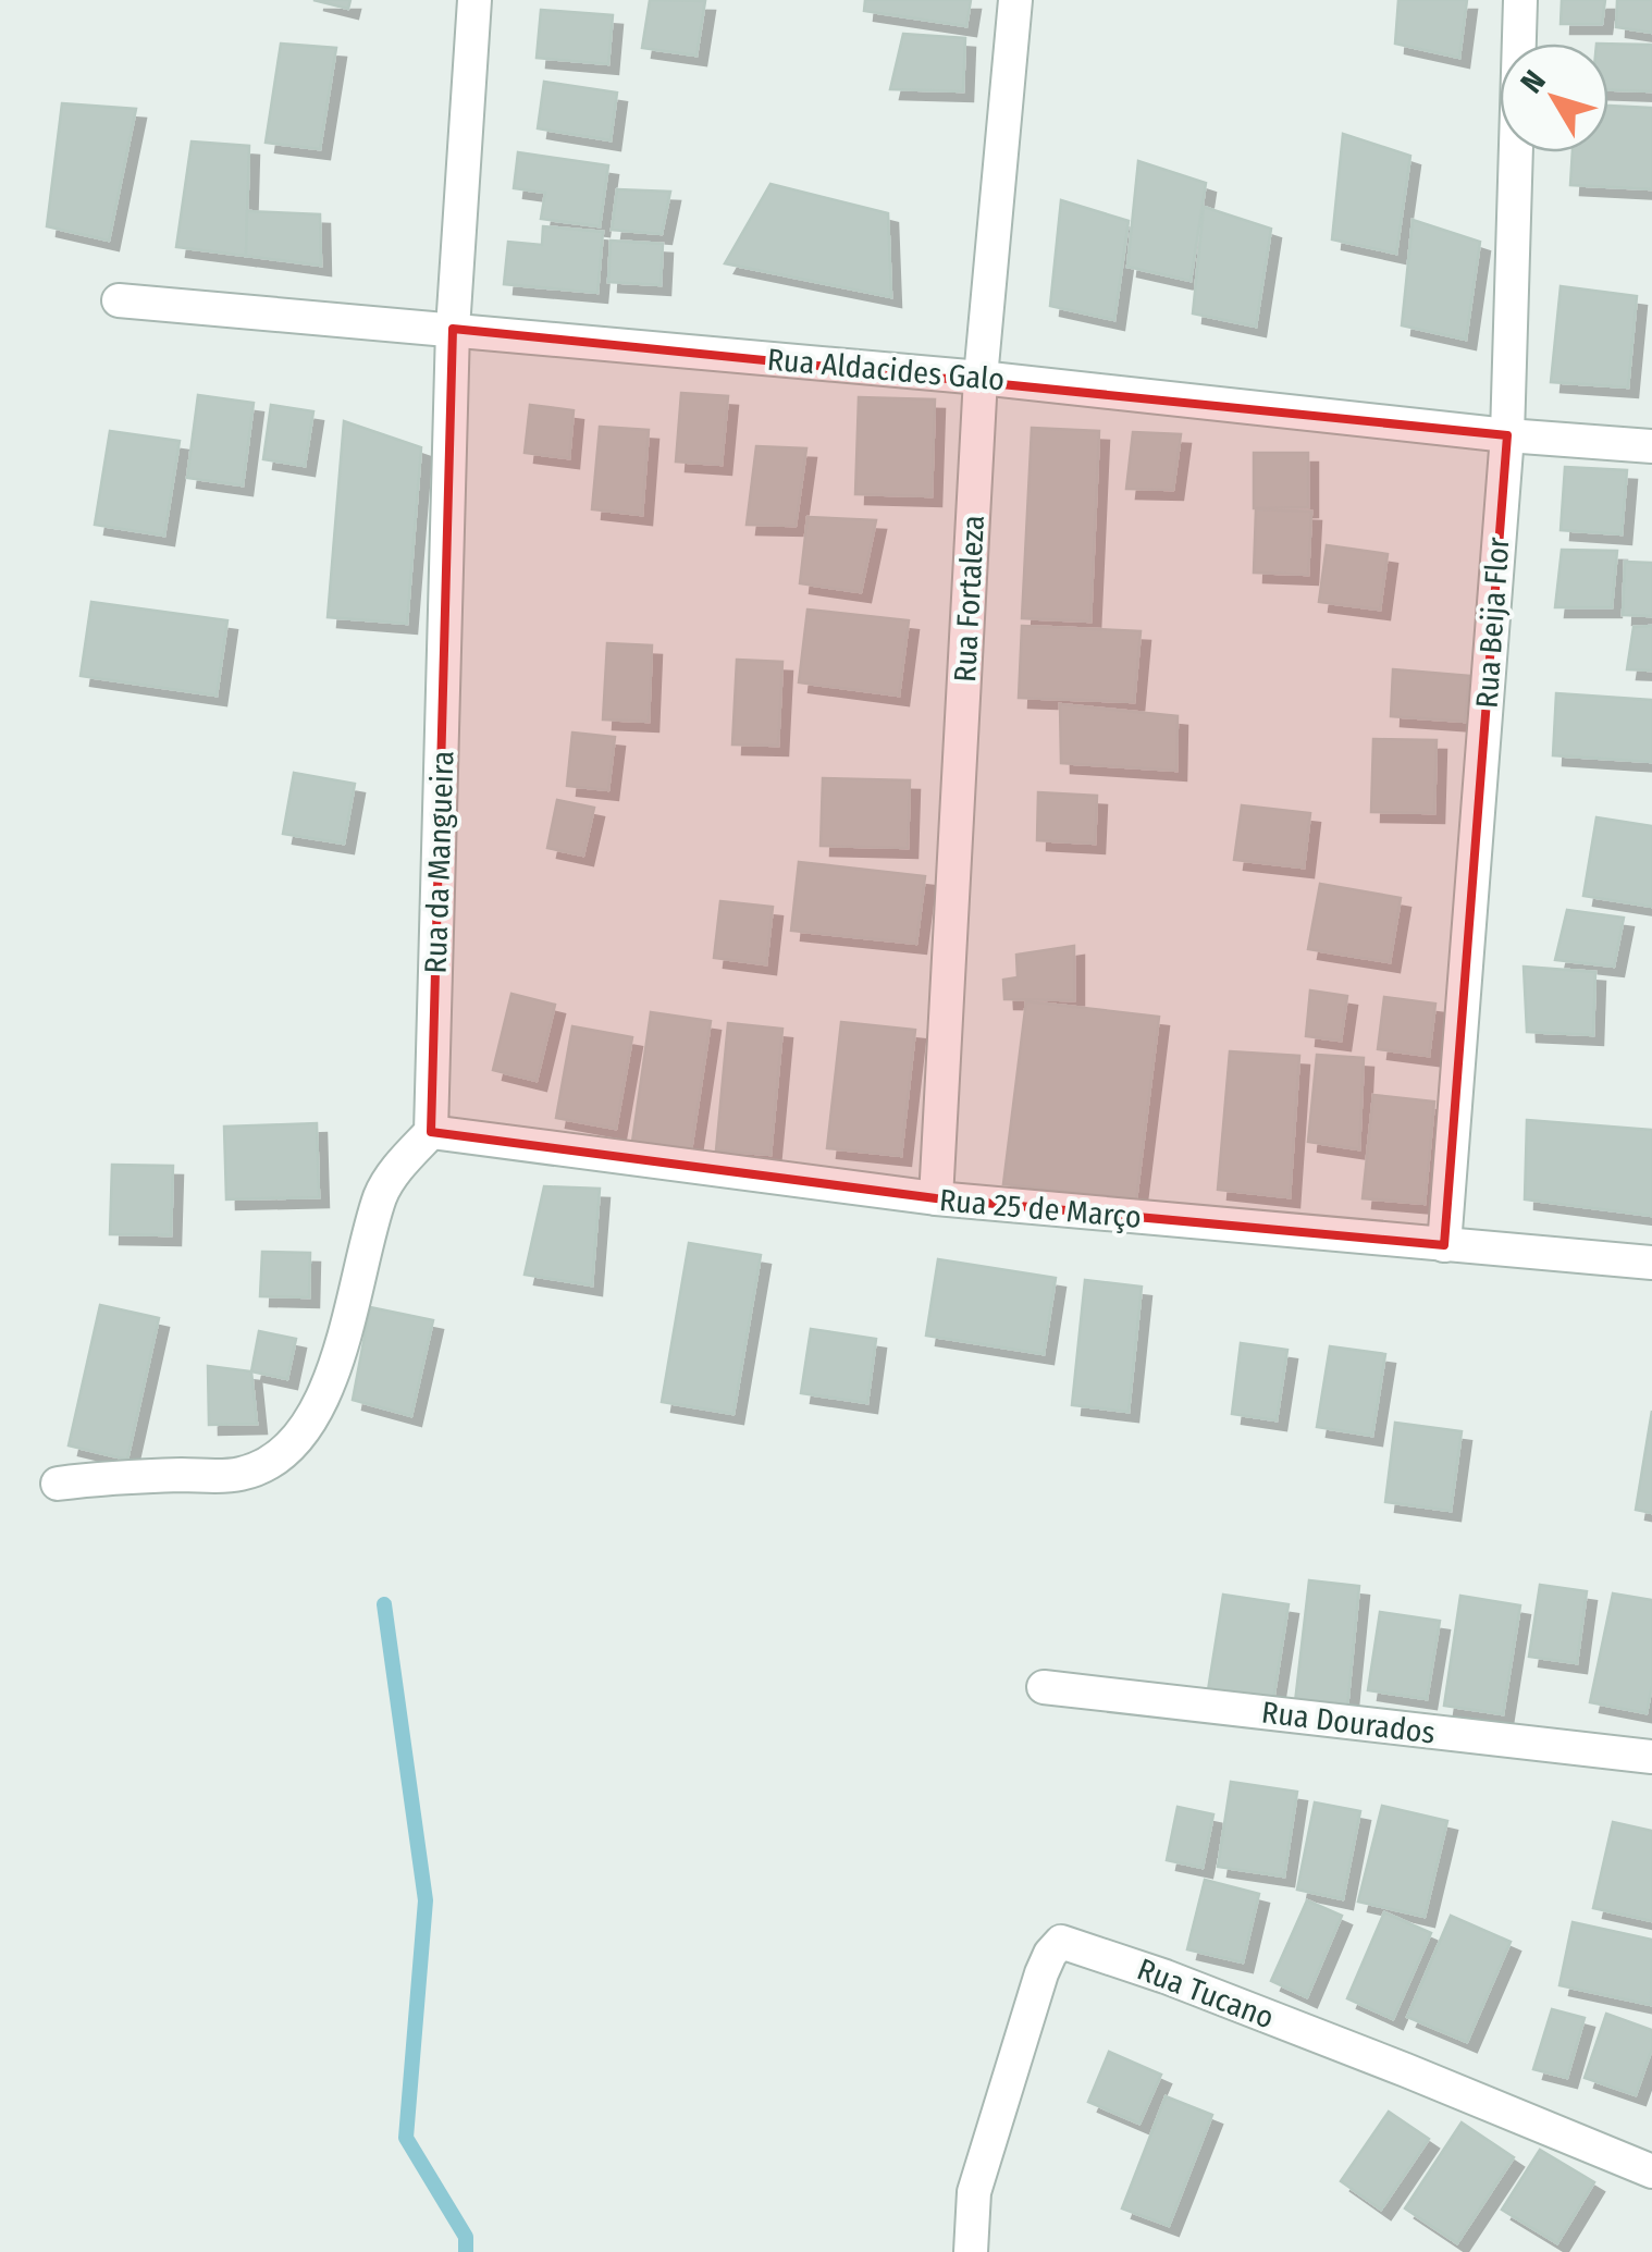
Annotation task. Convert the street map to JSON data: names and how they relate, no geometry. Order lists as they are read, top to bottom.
{
  "streets": {
    "street": [
      "Rua Aldacides Galo",
      "Rua Fortaleza",
      "Rua Beija Flor",
      "Rua da Mangueira",
      "Rua 25 de Março",
      "Rua Dourados",
      "Rua Tucano"
    ]
  },
  "crossings": [
    ["Rua Aldacides Galo", "Rua Fortaleza"],
    ["Rua Aldacides Galo", "Rua Beija Flor"],
    ["Rua Aldacides Galo", "Rua da Mangueira"],
    ["Rua Fortaleza", "Rua 25 de Março"],
    ["Rua Beija Flor", "Rua 25 de Março"],
    ["Rua da Mangueira", "Rua 25 de Março"]
  ],
  "north": "top left"
}
